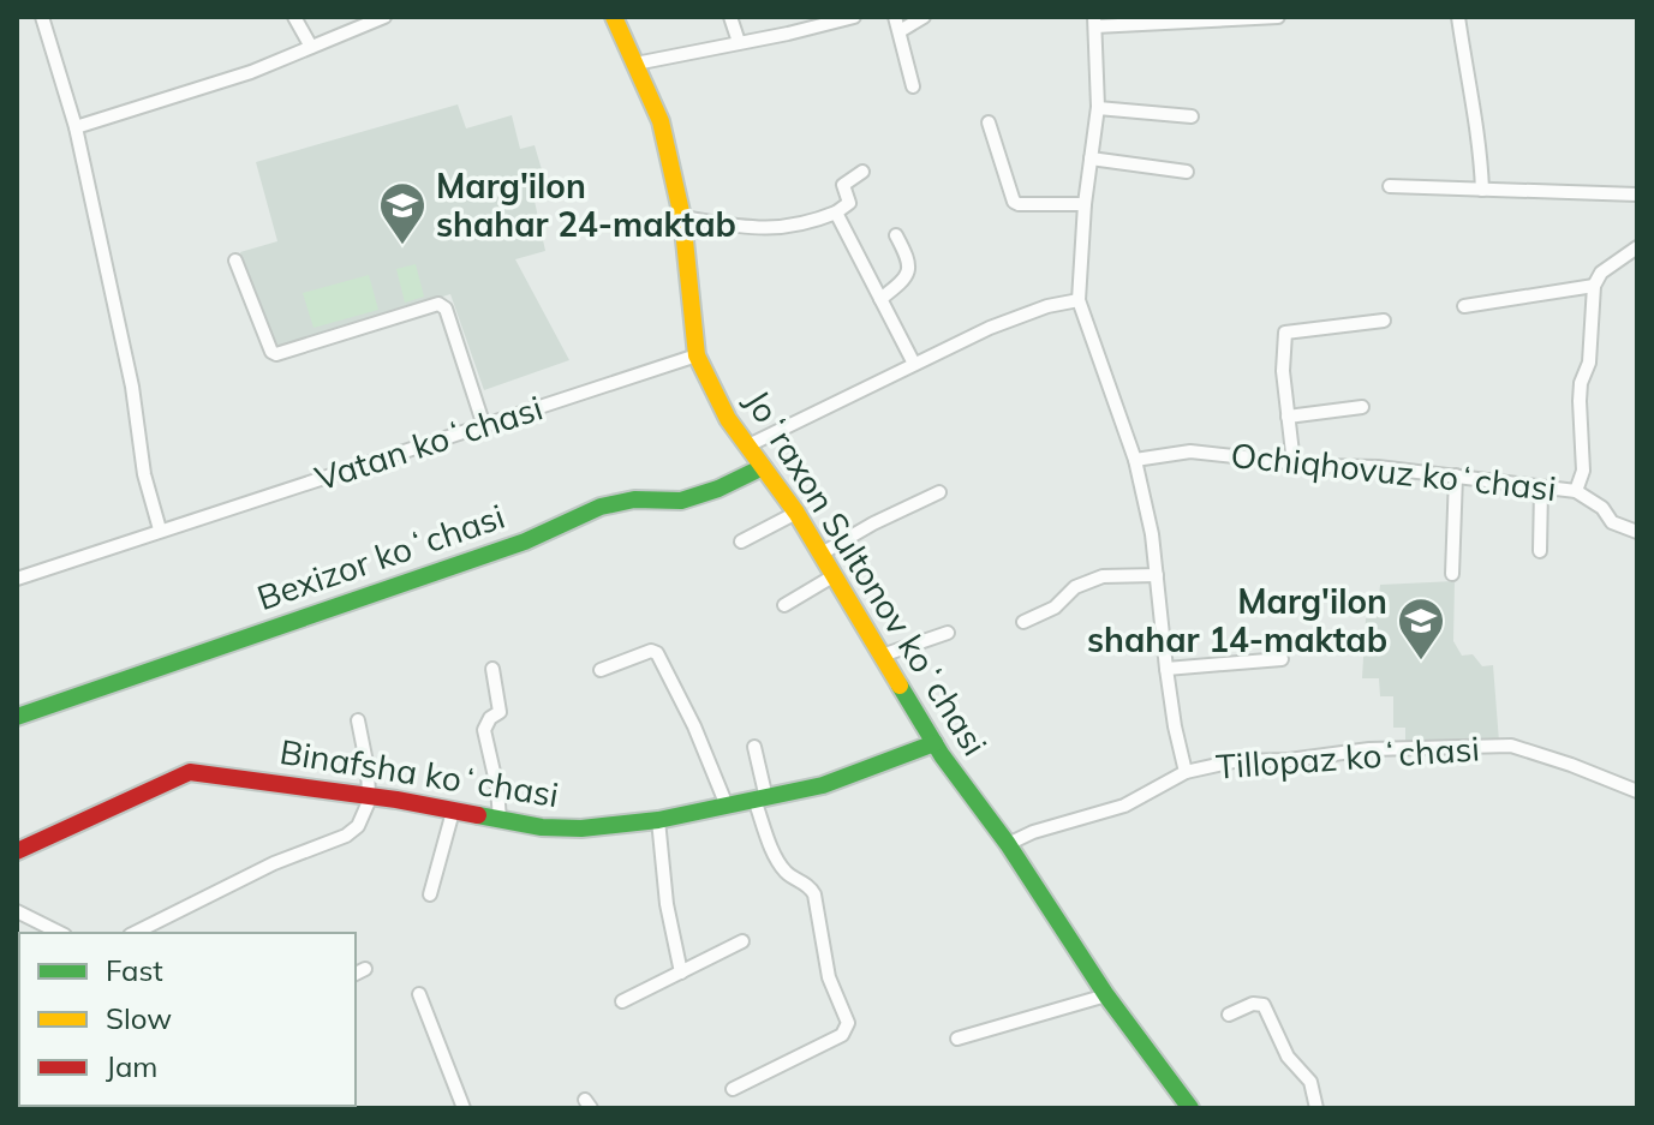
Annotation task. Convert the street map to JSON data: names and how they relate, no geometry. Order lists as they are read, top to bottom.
{
  "streets": {
    "street": [
      "Vatan koʻchasi",
      "Ochiqhovuz koʻchasi",
      "Bexizor koʻchasi",
      "Joʻraxon Sultonov koʻchasi",
      "Tillopaz koʻchasi",
      "Binafsha koʻchasi"
    ]
  },
  "crossings": [
    ["Vatan koʻchasi", "Joʻraxon Sultonov koʻchasi"],
    ["Bexizor koʻchasi", "Joʻraxon Sultonov koʻchasi"],
    ["Joʻraxon Sultonov koʻchasi", "Tillopaz koʻchasi"],
    ["Joʻraxon Sultonov koʻchasi", "Binafsha koʻchasi"]
  ],
  "places": {
    "school or university": ["Marg'ilon shahar 24-maktab", "Marg'ilon shahar 14-maktab"]
  },
  "legend": ["Fast", "Slow", "Jam"]
}
